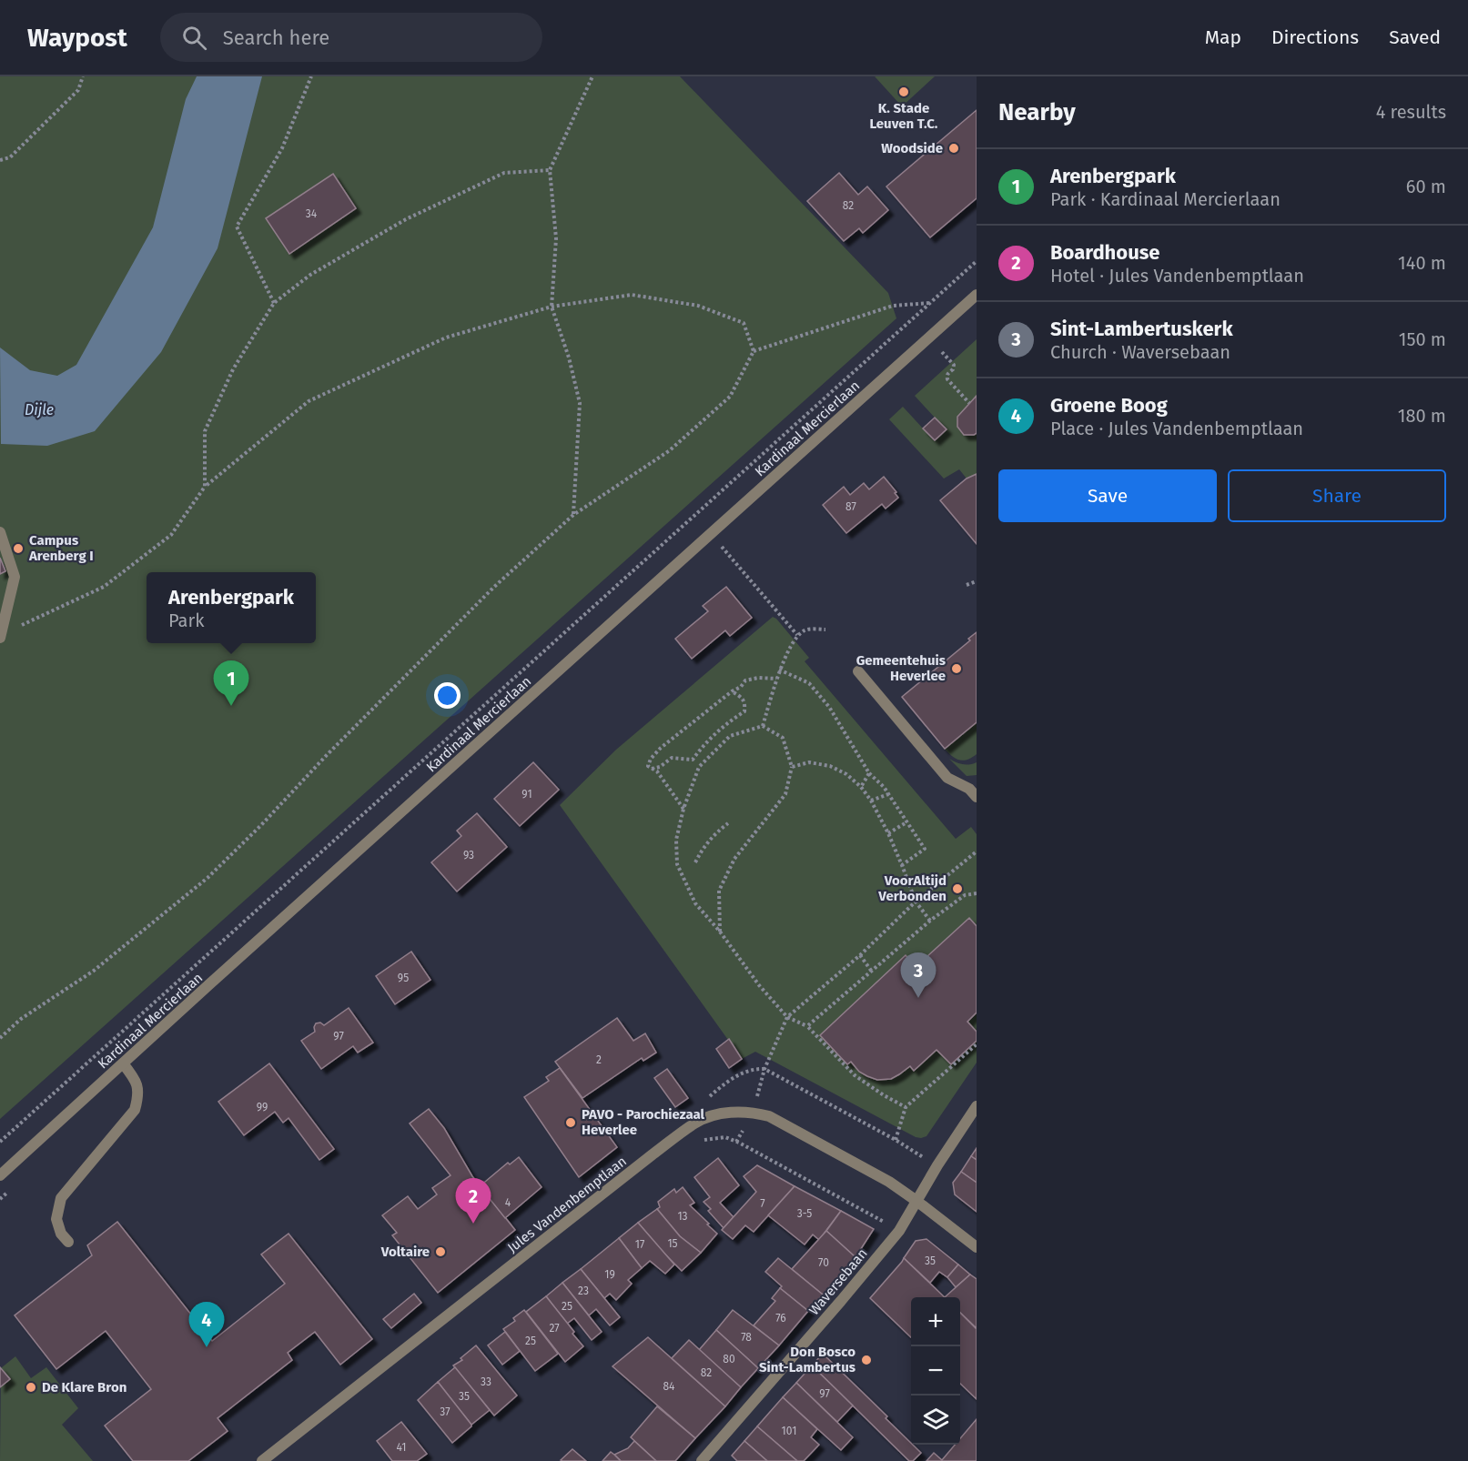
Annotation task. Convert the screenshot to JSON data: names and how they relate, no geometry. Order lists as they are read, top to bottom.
{
  "streets": {
    "street": ["Kardinaal Mercierlaan", "Jules Vandenbemptlaan", "Waversebaan"]
  },
  "crossings": [
    ["Jules Vandenbemptlaan", "Waversebaan"]
  ],
  "water": ["Dijle"],
  "places": [
    "K. Stade Leuven T.C.",
    "Woodside",
    "Campus Arenberg I",
    "Gemeentehuis Heverlee",
    "VoorAltijd Verbonden",
    "PAVO - Parochiezaal Heverlee",
    "Voltaire",
    "Don Bosco Sint-Lambertus",
    "De Klare Bron"
  ],
  "house_numbers": [
    "82",
    "34",
    "87",
    "91",
    "93",
    "95",
    "97",
    "2",
    "99",
    "4",
    "7",
    "3-5",
    "13",
    "15",
    "17",
    "35",
    "70",
    "19",
    "23",
    "25",
    "76",
    "27",
    "78",
    "25",
    "80",
    "82",
    "33",
    "84",
    "97",
    "35",
    "37",
    "101",
    "41"
  ],
  "page": {
    "header": "Waypost",
    "search": "Search here",
    "nav": ["Map", "Directions", "Saved"],
    "heading": ["Nearby", "4 results"],
    "list": [
      {
        "mark": "1",
        "name": "Arenbergpark",
        "note": "Park · Kardinaal Mercierlaan",
        "value": "60 m"
      },
      {
        "mark": "2",
        "name": "Boardhouse",
        "note": "Hotel · Jules Vandenbemptlaan",
        "value": "140 m"
      },
      {
        "mark": "3",
        "name": "Sint-Lambertuskerk",
        "note": "Church · Waversebaan",
        "value": "150 m"
      },
      {
        "mark": "4",
        "name": "Groene Boog",
        "note": "Place · Jules Vandenbemptlaan",
        "value": "180 m"
      }
    ],
    "buttons": ["Save", "Share"],
    "popup": ["Arenbergpark", "Park"],
    "pins": [
      "1",
      "3",
      "2",
      "4"
    ],
    "map_buttons": ["+", "−"]
  }
}
